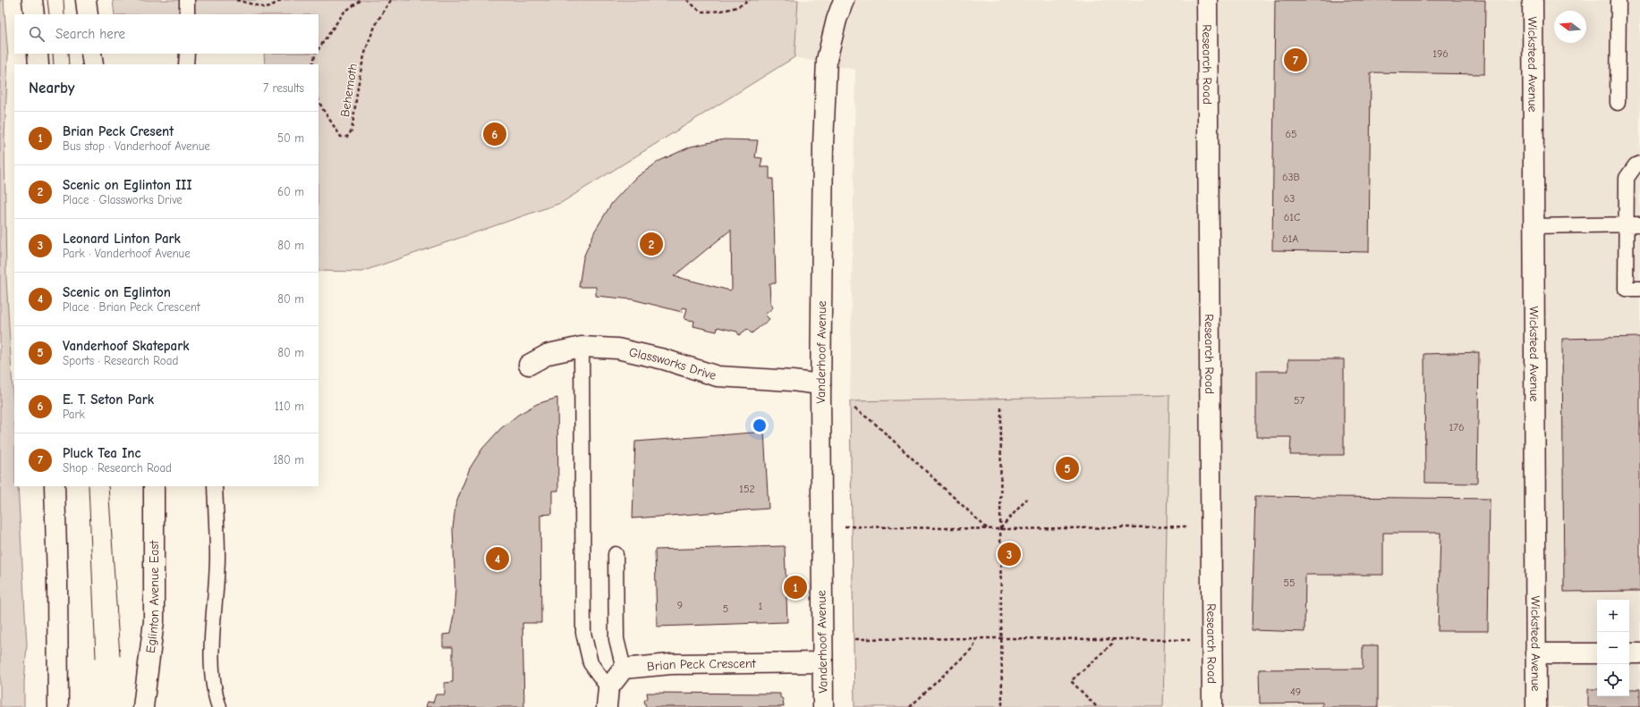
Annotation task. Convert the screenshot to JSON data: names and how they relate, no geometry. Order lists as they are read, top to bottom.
{
  "streets": {
    "street": [
      "Research Road",
      "Wicksteed Avenue",
      "Vanderhoof Avenue",
      "Glassworks Drive",
      "Eglinton Avenue East",
      "Brian Peck Crescent"
    ],
    "path": ["Behemoth"]
  },
  "crossings": [
    ["Vanderhoof Avenue", "Glassworks Drive"],
    ["Vanderhoof Avenue", "Brian Peck Crescent"]
  ],
  "house_numbers": [
    "196",
    "65",
    "63B",
    "63",
    "61C",
    "61A",
    "57",
    "176",
    "152",
    "55",
    "9",
    "1",
    "5",
    "49"
  ],
  "north": "left",
  "page": {
    "search": "Search here",
    "pins": [
      "7",
      "6",
      "2",
      "5",
      "3",
      "4",
      "1"
    ],
    "heading": ["Nearby", "7 results"],
    "list": [
      {
        "mark": "1",
        "name": "Brian Peck Cresent",
        "note": "Bus stop · Vanderhoof Avenue",
        "value": "50 m"
      },
      {
        "mark": "2",
        "name": "Scenic on Eglinton III",
        "note": "Place · Glassworks Drive",
        "value": "60 m"
      },
      {
        "mark": "3",
        "name": "Leonard Linton Park",
        "note": "Park · Vanderhoof Avenue",
        "value": "80 m"
      },
      {
        "mark": "4",
        "name": "Scenic on Eglinton",
        "note": "Place · Brian Peck Crescent",
        "value": "80 m"
      },
      {
        "mark": "5",
        "name": "Vanderhoof Skatepark",
        "note": "Sports · Research Road",
        "value": "80 m"
      },
      {
        "mark": "6",
        "name": "E. T. Seton Park",
        "note": "Park",
        "value": "110 m"
      },
      {
        "mark": "7",
        "name": "Pluck Tea Inc",
        "note": "Shop · Research Road",
        "value": "180 m"
      }
    ],
    "map_buttons": ["+", "−"]
  }
}
